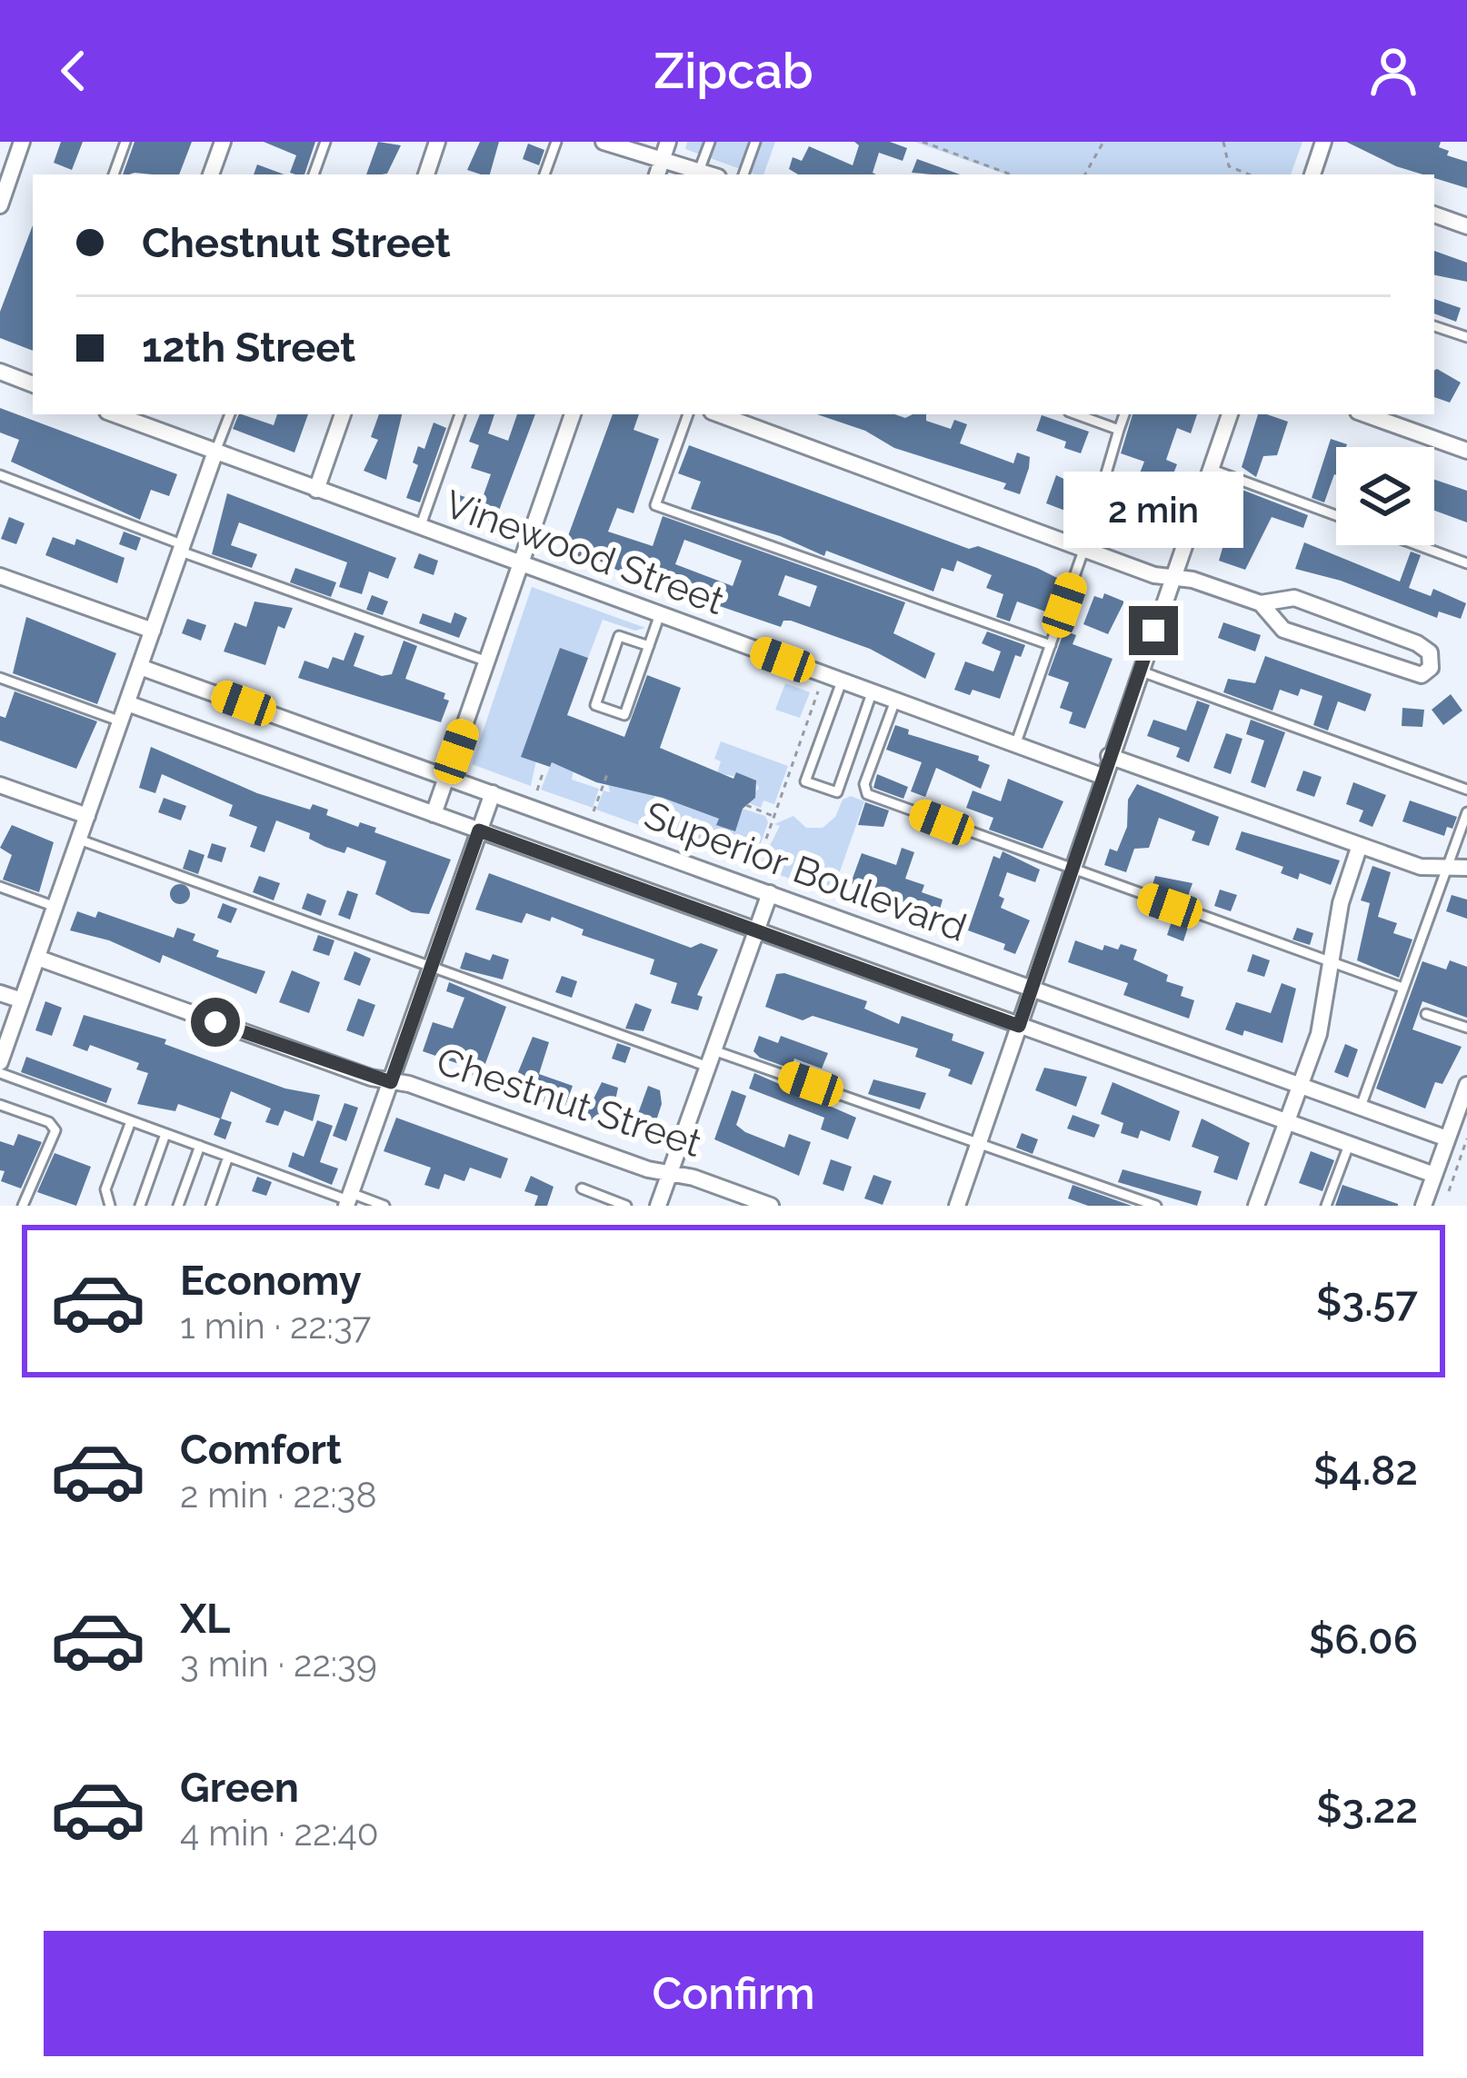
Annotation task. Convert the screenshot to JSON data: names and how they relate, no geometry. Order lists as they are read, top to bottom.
{
  "streets": {
    "street": ["Vinewood Street", "Superior Boulevard", "Chestnut Street"]
  },
  "page": {
    "header": "Zipcab",
    "banner": ["Chestnut Street", "12th Street"],
    "bubble": "2 min",
    "list": [
      {
        "name": "Economy",
        "note": "1 min · 22:37",
        "value": "$3.57"
      },
      {
        "name": "Comfort",
        "note": "2 min · 22:38",
        "value": "$4.82"
      },
      {
        "name": "XL",
        "note": "3 min · 22:39",
        "value": "$6.06"
      },
      {
        "name": "Green",
        "note": "4 min · 22:40",
        "value": "$3.22"
      }
    ],
    "buttons": "Confirm"
  }
}
